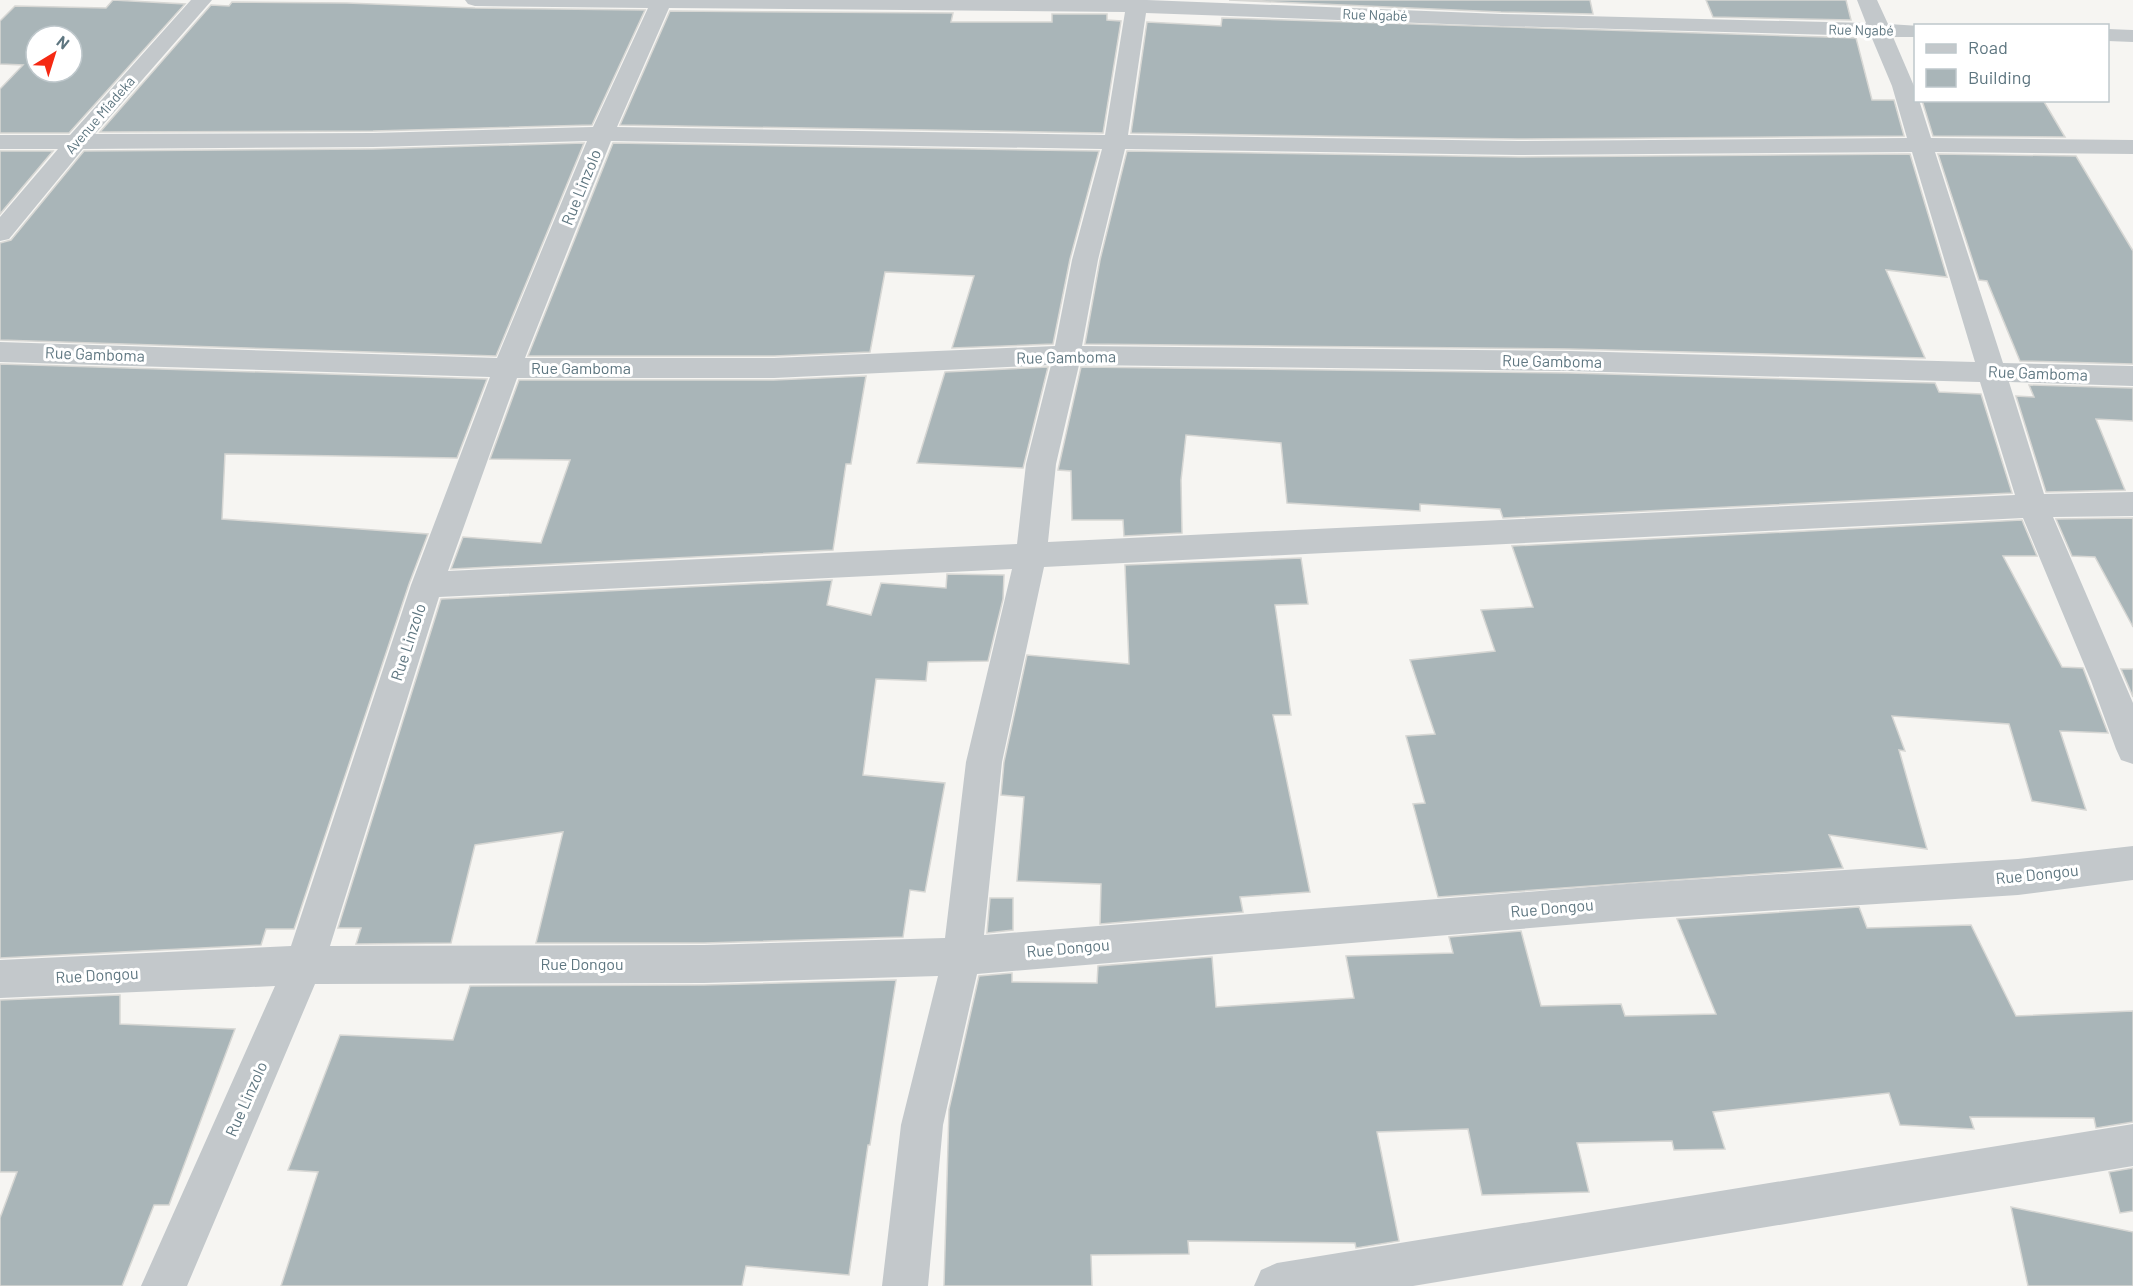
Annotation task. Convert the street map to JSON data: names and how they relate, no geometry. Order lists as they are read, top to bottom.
{
  "streets": {
    "street": [
      "Rue Ngabé",
      "Avenue Miadeka",
      "Rue Linzolo",
      "Rue Gamboma",
      "Rue Dongou"
    ]
  },
  "crossings": [
    ["Rue Ngabé", "Rue Linzolo"],
    ["Rue Linzolo", "Rue Gamboma"],
    ["Rue Linzolo", "Rue Dongou"]
  ],
  "legend": ["Road", "Building"],
  "north": "top right"
}
